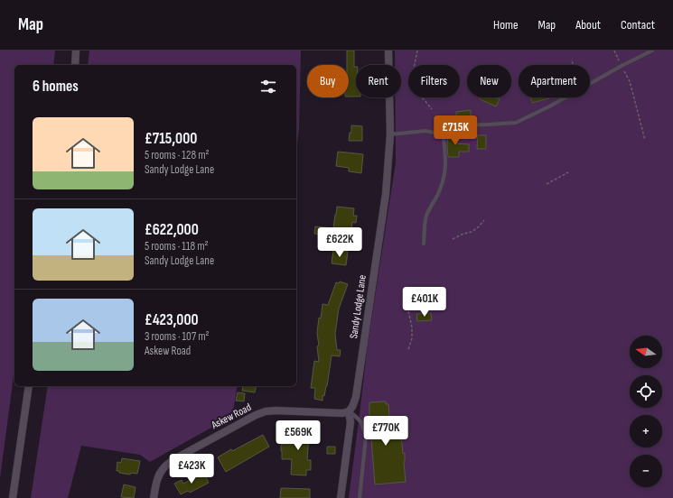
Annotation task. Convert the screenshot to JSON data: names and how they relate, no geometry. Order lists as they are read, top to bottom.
{
  "streets": {
    "street": ["Sandy Lodge Lane", "Askew Road"]
  },
  "crossings": [
    ["Sandy Lodge Lane", "Askew Road"]
  ],
  "north": "left",
  "page": {
    "header": "Map",
    "nav": [
      "Home",
      "Map",
      "About",
      "Contact"
    ],
    "chip": [
      "Buy",
      "Rent",
      "Filters",
      "New",
      "Apartment"
    ],
    "heading": "6 homes",
    "list": [
      {
        "name": "£715,000",
        "note": "5 rooms · 128 m² · Sandy Lodge Lane"
      },
      {
        "name": "£622,000",
        "note": "5 rooms · 118 m² · Sandy Lodge Lane"
      },
      {
        "name": "£423,000",
        "note": "3 rooms · 107 m² · Askew Road"
      }
    ],
    "price": [
      "£715K",
      "£622K",
      "£401K",
      "£770K",
      "£569K",
      "£423K"
    ],
    "map_buttons": ["+", "−"]
  }
}
